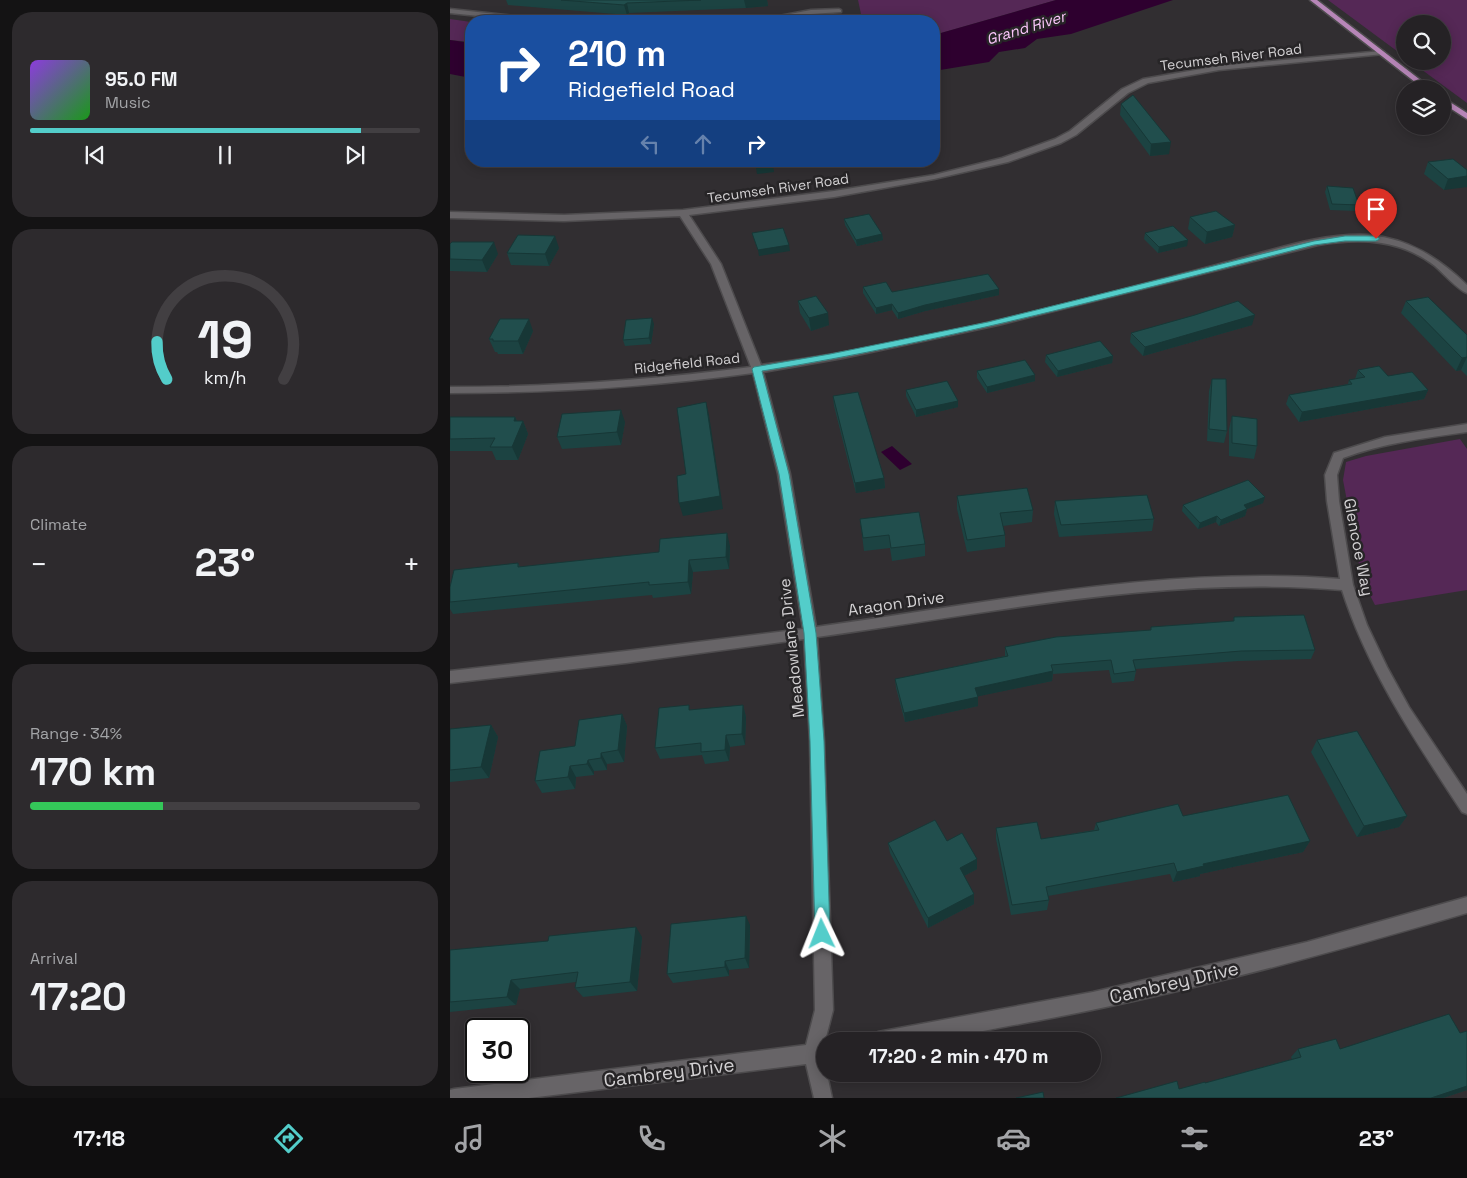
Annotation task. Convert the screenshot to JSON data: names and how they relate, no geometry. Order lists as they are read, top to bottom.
{
  "streets": {
    "street": [
      "Tecumseh River Road",
      "Ridgefield Road",
      "Glencoe Way",
      "Aragon Drive",
      "Meadowlane Drive",
      "Cambrey Drive"
    ]
  },
  "crossings": [
    ["Tecumseh River Road", "Meadowlane Drive"],
    ["Ridgefield Road", "Meadowlane Drive"],
    ["Glencoe Way", "Aragon Drive"],
    ["Aragon Drive", "Meadowlane Drive"]
  ],
  "water": ["Grand River"],
  "page": {
    "turn": ["210 m", "Ridgefield Road"],
    "song": ["95.0 FM", "Music"],
    "tile": [
      "Climate",
      ["Range · 34%", "170 km"],
      ["Arrival", "17:20"]
    ],
    "heat": ["−", "23°", "+"],
    "limit": "30",
    "trip": "17:20 · 2 min · 470 m",
    "tabs": ["17:18", "23°"],
    "gauge": ["19", "km/h"]
  }
}
